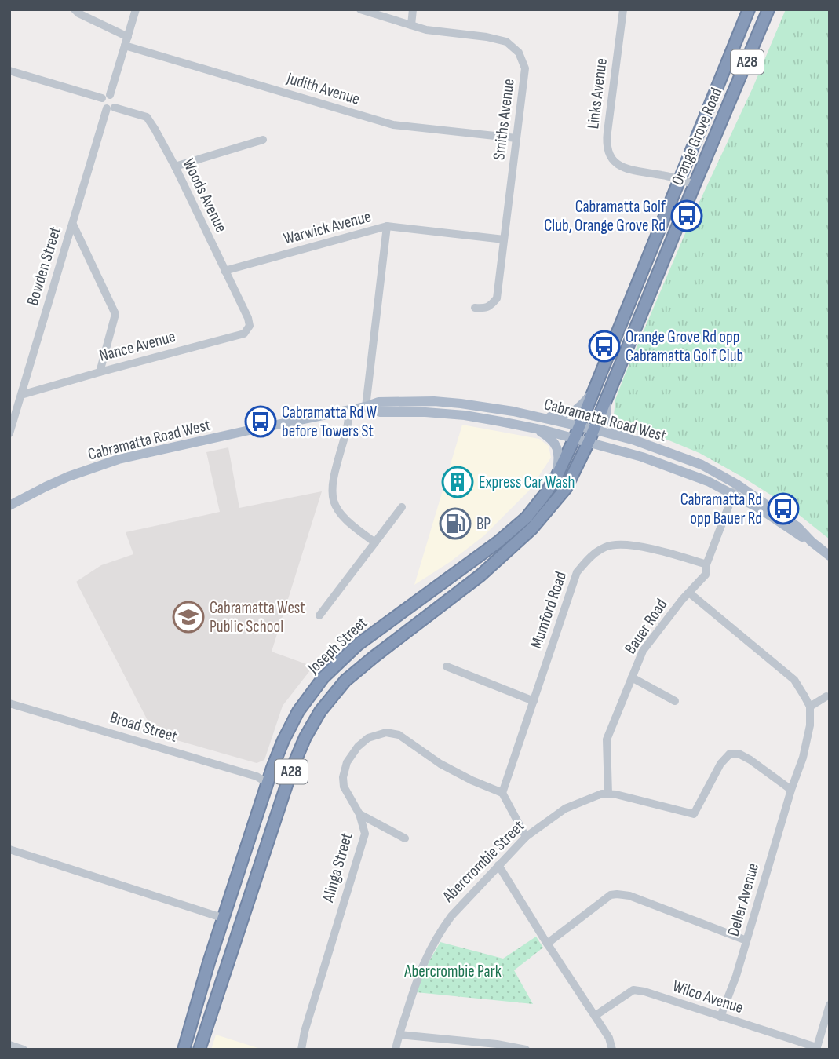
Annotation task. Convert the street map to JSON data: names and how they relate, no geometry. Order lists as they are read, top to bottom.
{
  "streets": {
    "highway": ["A28", "Orange Grove Road", "Joseph Street"],
    "main road": ["Cabramatta Road West"],
    "street": [
      "Judith Avenue",
      "Links Avenue",
      "Smiths Avenue",
      "Woods Avenue",
      "Warwick Avenue",
      "Bowden Street",
      "Nance Avenue",
      "Mumford Road",
      "Bauer Road",
      "Broad Street",
      "Abercrombie Street",
      "Alinga Street",
      "Deller Avenue",
      "Wilco Avenue"
    ]
  },
  "crossings": [
    ["Judith Avenue", "Smiths Avenue"],
    ["Links Avenue", "Orange Grove Road"],
    ["Smiths Avenue", "Warwick Avenue"],
    ["Orange Grove Road", "Cabramatta Road West"],
    ["Orange Grove Road", "Joseph Street"],
    ["Woods Avenue", "Warwick Avenue"],
    ["Woods Avenue", "Bowden Street"],
    ["Woods Avenue", "Nance Avenue"],
    ["Bowden Street", "Nance Avenue"],
    ["Cabramatta Road West", "Bauer Road"],
    ["Cabramatta Road West", "Joseph Street"],
    ["Mumford Road", "Bauer Road"],
    ["Mumford Road", "Alinga Street"],
    ["Bauer Road", "Abercrombie Street"],
    ["Joseph Street", "Broad Street"],
    ["Abercrombie Street", "Deller Avenue"],
    ["Deller Avenue", "Wilco Avenue"]
  ],
  "parks": ["Abercrombie Park"],
  "places": {
    "bus stop": [
      "Cabramatta Golf Club, Orange Grove Rd",
      "Orange Grove Rd opp Cabramatta Golf Club",
      "Cabramatta Rd W before Towers St",
      "Cabramatta Rd opp Bauer Rd"
    ],
    "building": ["Express Car Wash"],
    "fuel station": ["BP"],
    "school or university": ["Cabramatta West Public School"]
  }
}
